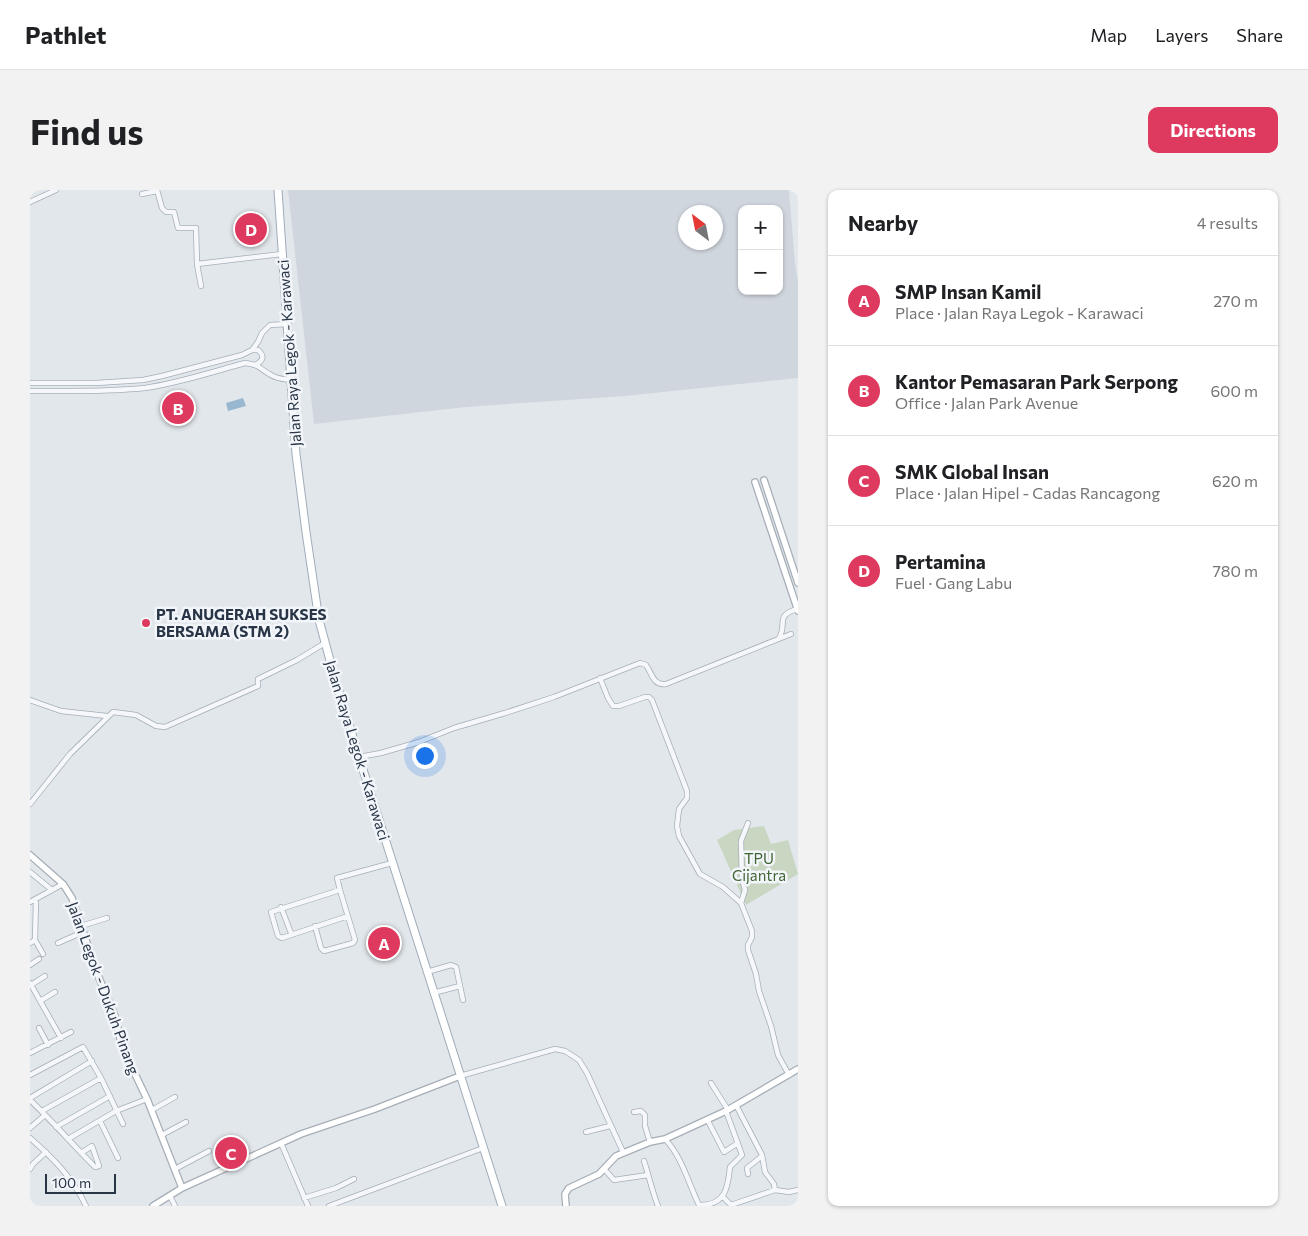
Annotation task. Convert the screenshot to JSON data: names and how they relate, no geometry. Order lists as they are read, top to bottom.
{
  "streets": {
    "main road": ["Jalan Raya Legok - Karawaci"],
    "street": ["Jalan Legok - Dukuh Pinang"]
  },
  "parks": ["TPU Cijantra"],
  "places": ["PT. ANUGERAH SUKSES BERSAMA (STM 2)"],
  "scale_bar": "100 m",
  "north": "top left",
  "page": {
    "header": "Pathlet",
    "nav": ["Map", "Layers", "Share"],
    "buttons": "Directions",
    "title": "Find us",
    "heading": ["Nearby", "4 results"],
    "map_buttons": ["+", "−"],
    "pins": [
      "D",
      "B",
      "A",
      "C"
    ],
    "list": [
      {
        "mark": "A",
        "name": "SMP Insan Kamil",
        "note": "Place · Jalan Raya Legok - Karawaci",
        "value": "270 m"
      },
      {
        "mark": "B",
        "name": "Kantor Pemasaran Park Serpong",
        "note": "Office · Jalan Park Avenue",
        "value": "600 m"
      },
      {
        "mark": "C",
        "name": "SMK Global Insan",
        "note": "Place · Jalan Hipel - Cadas Rancagong",
        "value": "620 m"
      },
      {
        "mark": "D",
        "name": "Pertamina",
        "note": "Fuel · Gang Labu",
        "value": "780 m"
      }
    ],
    "scale": "100 m"
  }
}
